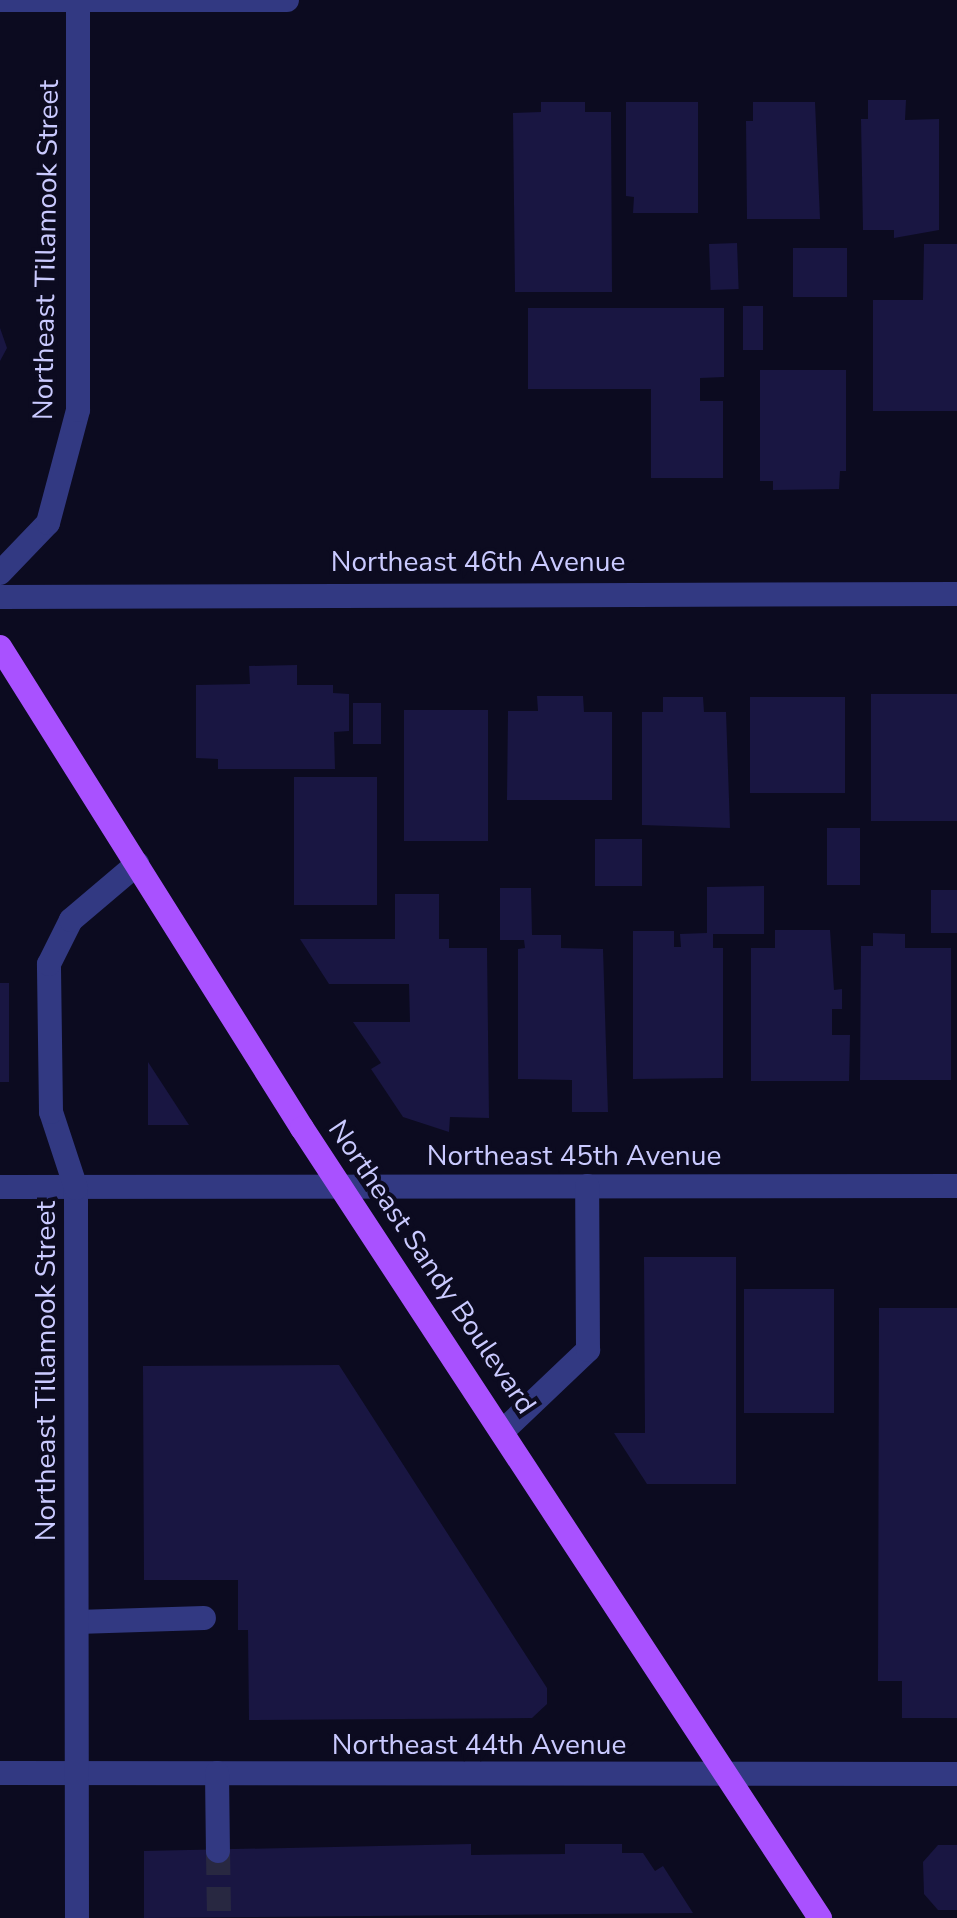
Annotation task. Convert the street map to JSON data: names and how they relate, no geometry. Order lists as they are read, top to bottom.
{
  "streets": {
    "main road": ["Northeast Sandy Boulevard"],
    "street": [
      "Northeast Tillamook Street",
      "Northeast 46th Avenue",
      "Northeast 45th Avenue",
      "Northeast 44th Avenue"
    ]
  },
  "crossings": [
    ["Northeast Tillamook Street", "Northeast 45th Avenue"],
    ["Northeast Tillamook Street", "Northeast Sandy Boulevard"],
    ["Northeast Tillamook Street", "Northeast 44th Avenue"],
    ["Northeast 45th Avenue", "Northeast Sandy Boulevard"],
    ["Northeast Sandy Boulevard", "Northeast 44th Avenue"]
  ]
}
